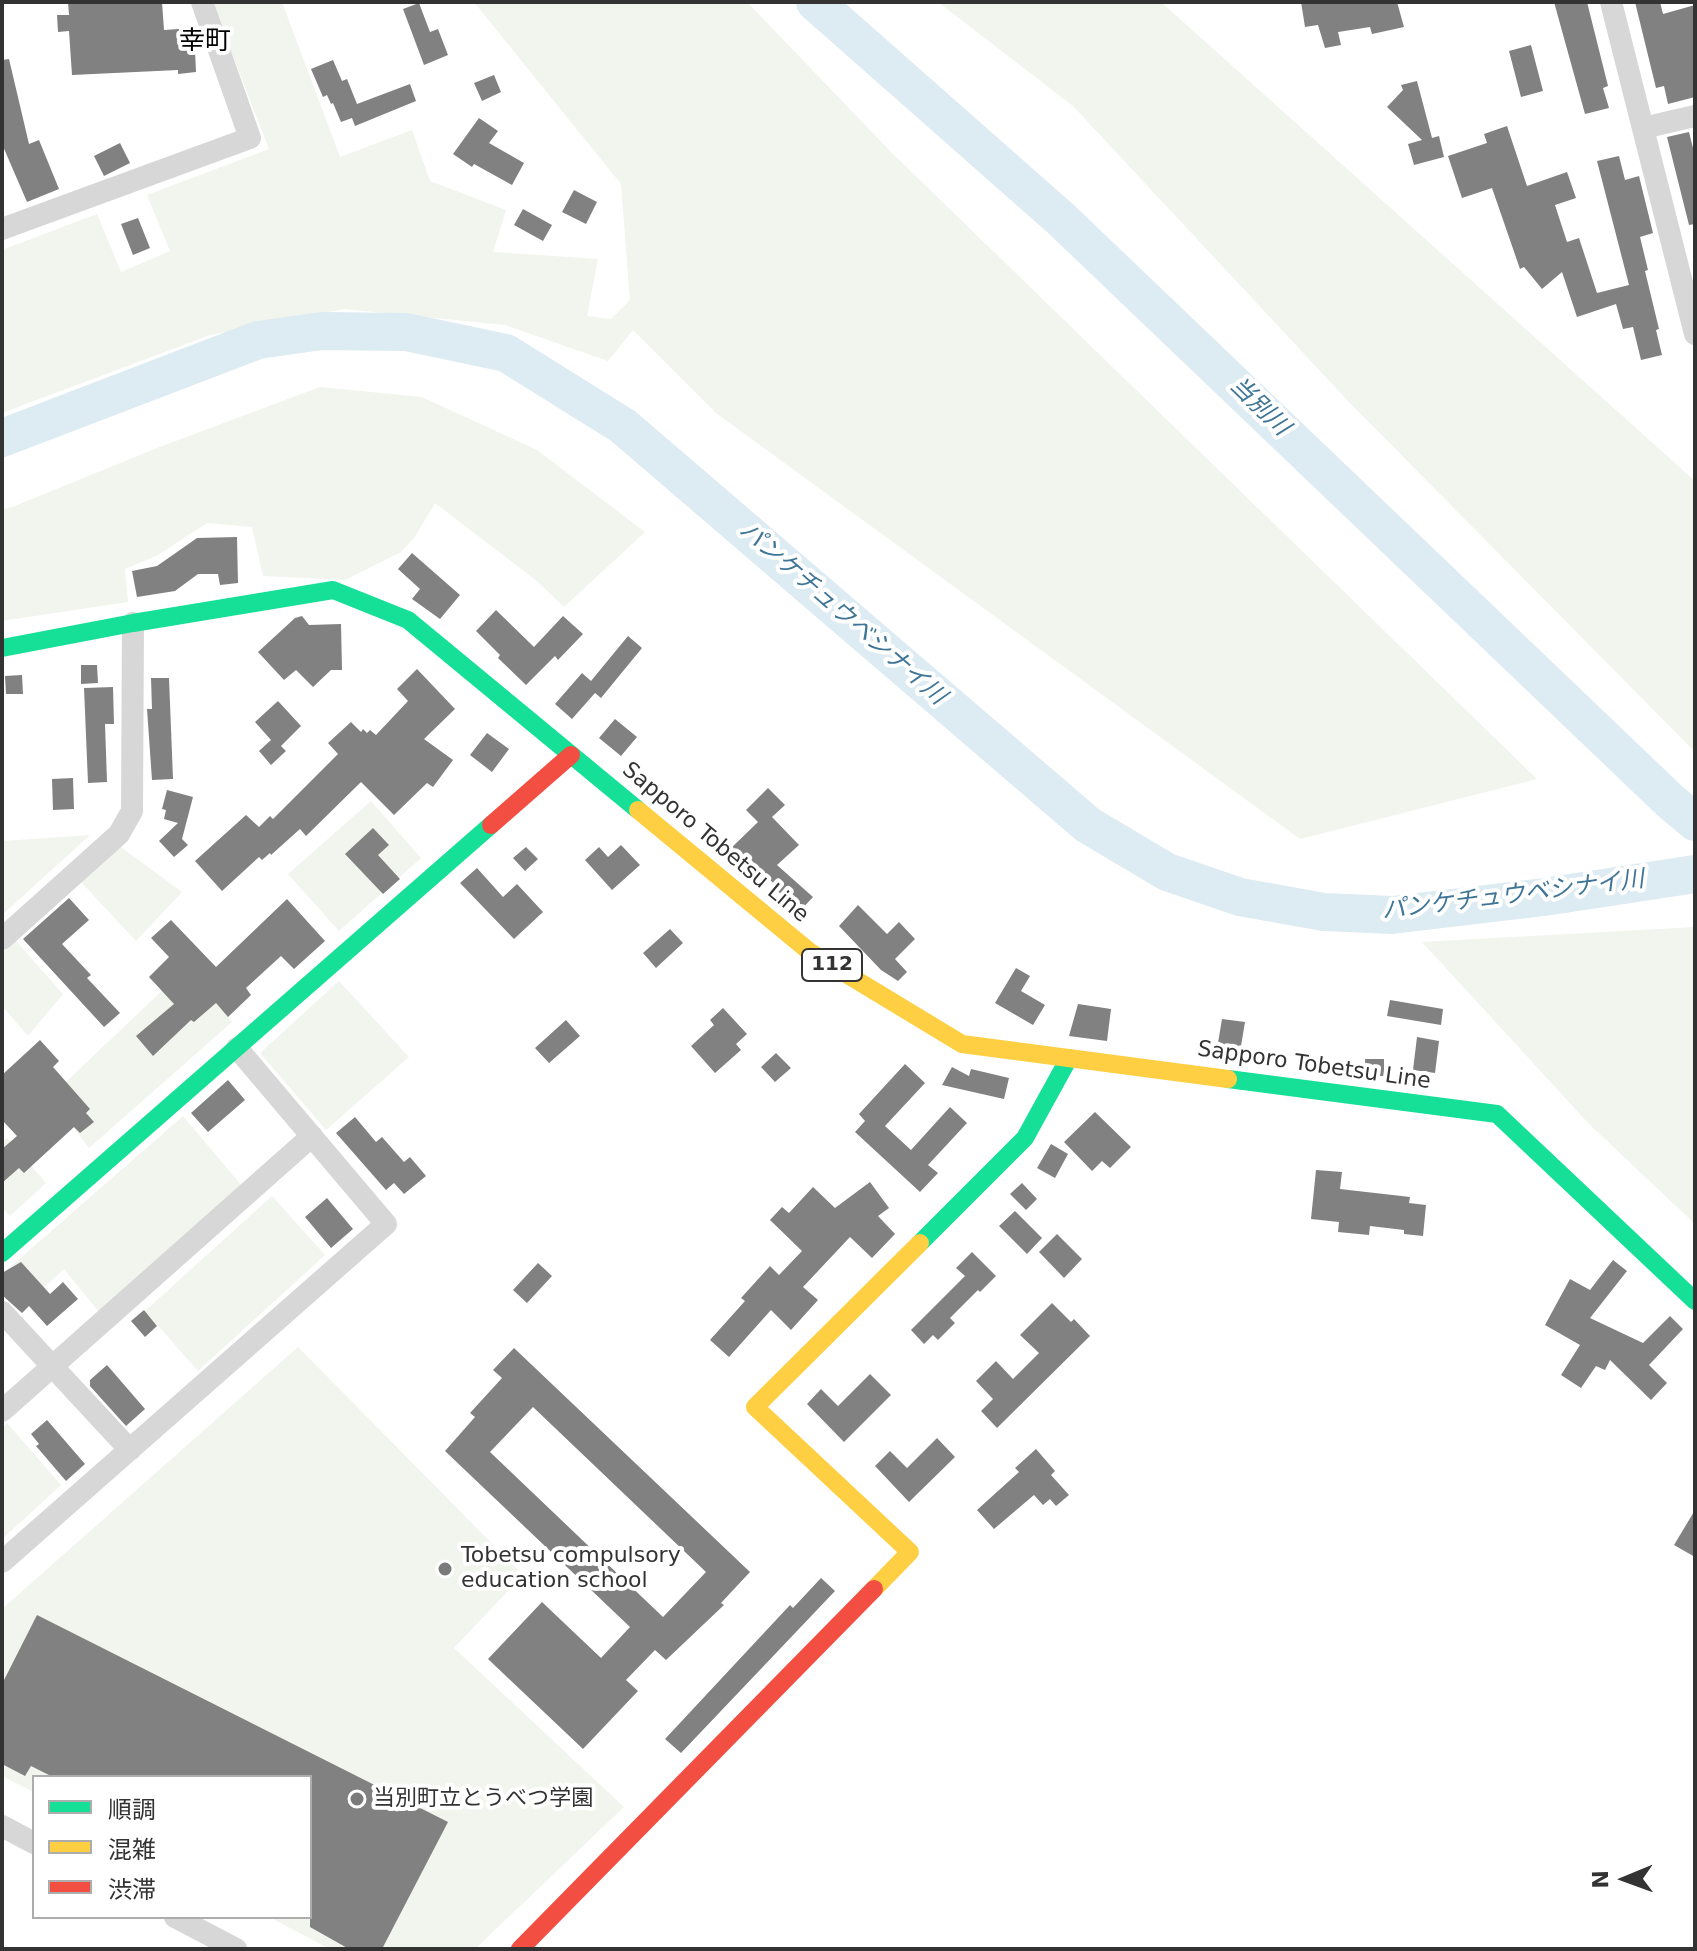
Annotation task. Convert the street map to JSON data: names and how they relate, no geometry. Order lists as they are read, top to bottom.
{
  "streets": {
    "street": ["Sapporo Tobetsu Line", "112"]
  },
  "districts": ["幸町"],
  "water": ["当別川", "パンケチュウベシナイ川"],
  "places": ["Tobetsu compulsory education school", "当別町立とうべつ学園"],
  "legend": ["順調", "混雑", "渋滞"],
  "north": "left"
}
